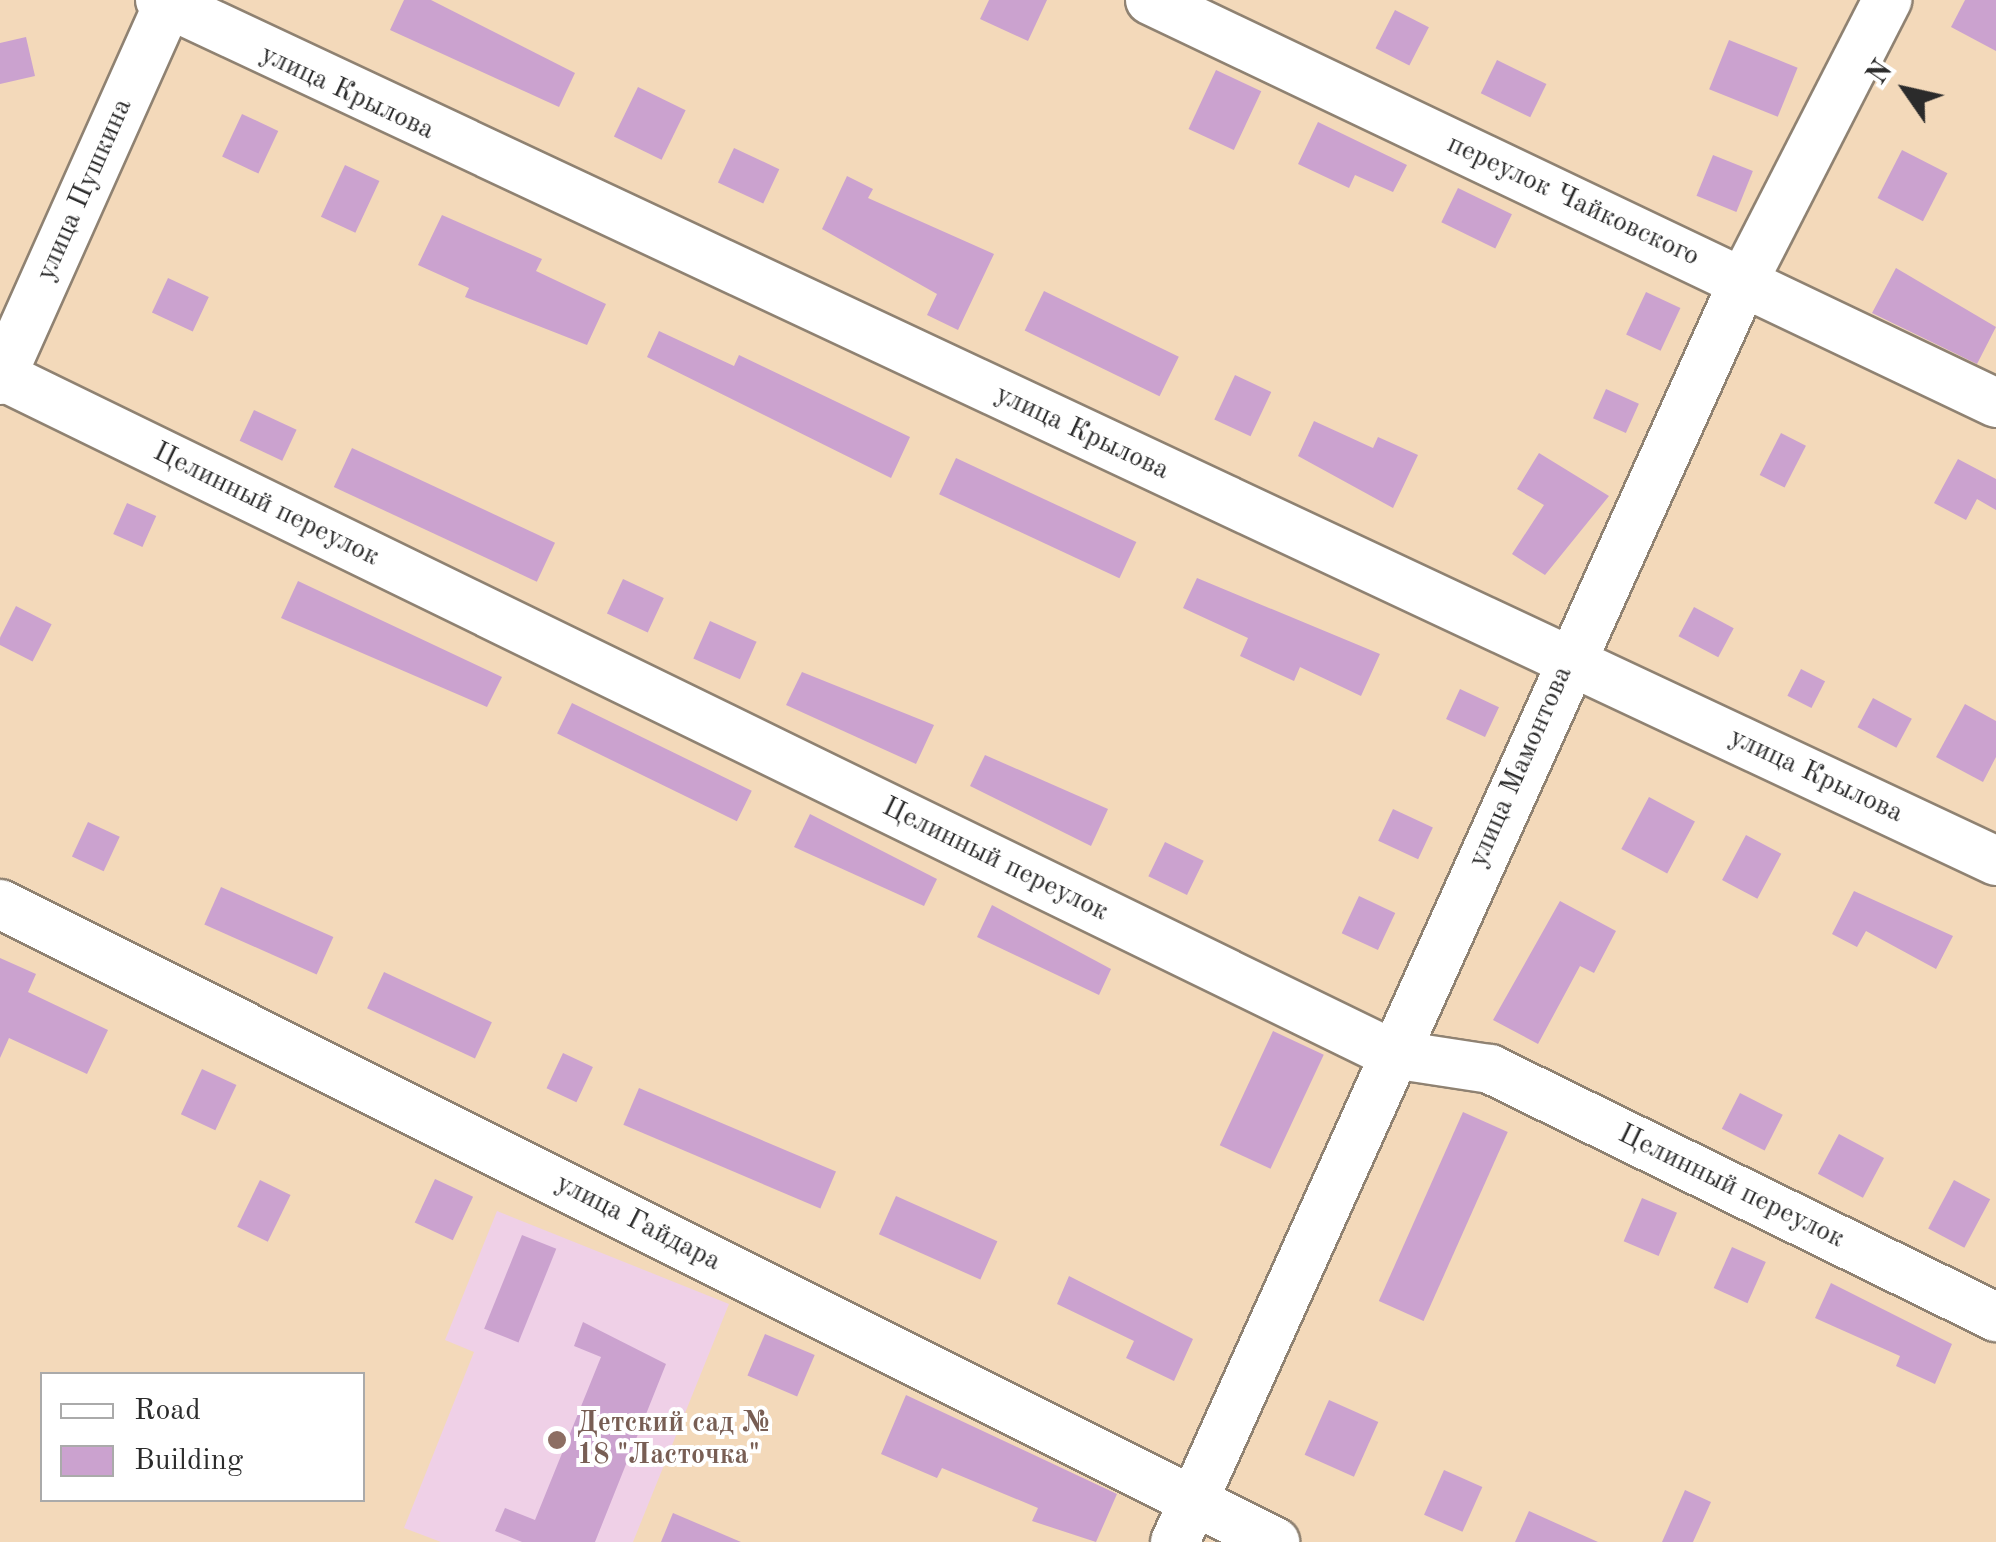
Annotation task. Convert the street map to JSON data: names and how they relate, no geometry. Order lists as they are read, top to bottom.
{
  "streets": {
    "street": [
      "улица Крылова",
      "улица Пушкина",
      "переулок Чайковского",
      "Целинный переулок",
      "улица Мамонтова",
      "улица Гайдара"
    ]
  },
  "crossings": [
    ["улица Крылова", "улица Пушкина"],
    ["улица Крылова", "улица Мамонтова"],
    ["улица Пушкина", "Целинный переулок"],
    ["переулок Чайковского", "улица Мамонтова"],
    ["Целинный переулок", "улица Мамонтова"],
    ["улица Мамонтова", "улица Гайдара"]
  ],
  "places": ["Детский сад № 18 \"Ласточка\""],
  "legend": ["Road", "Building"],
  "north": "top left"
}
